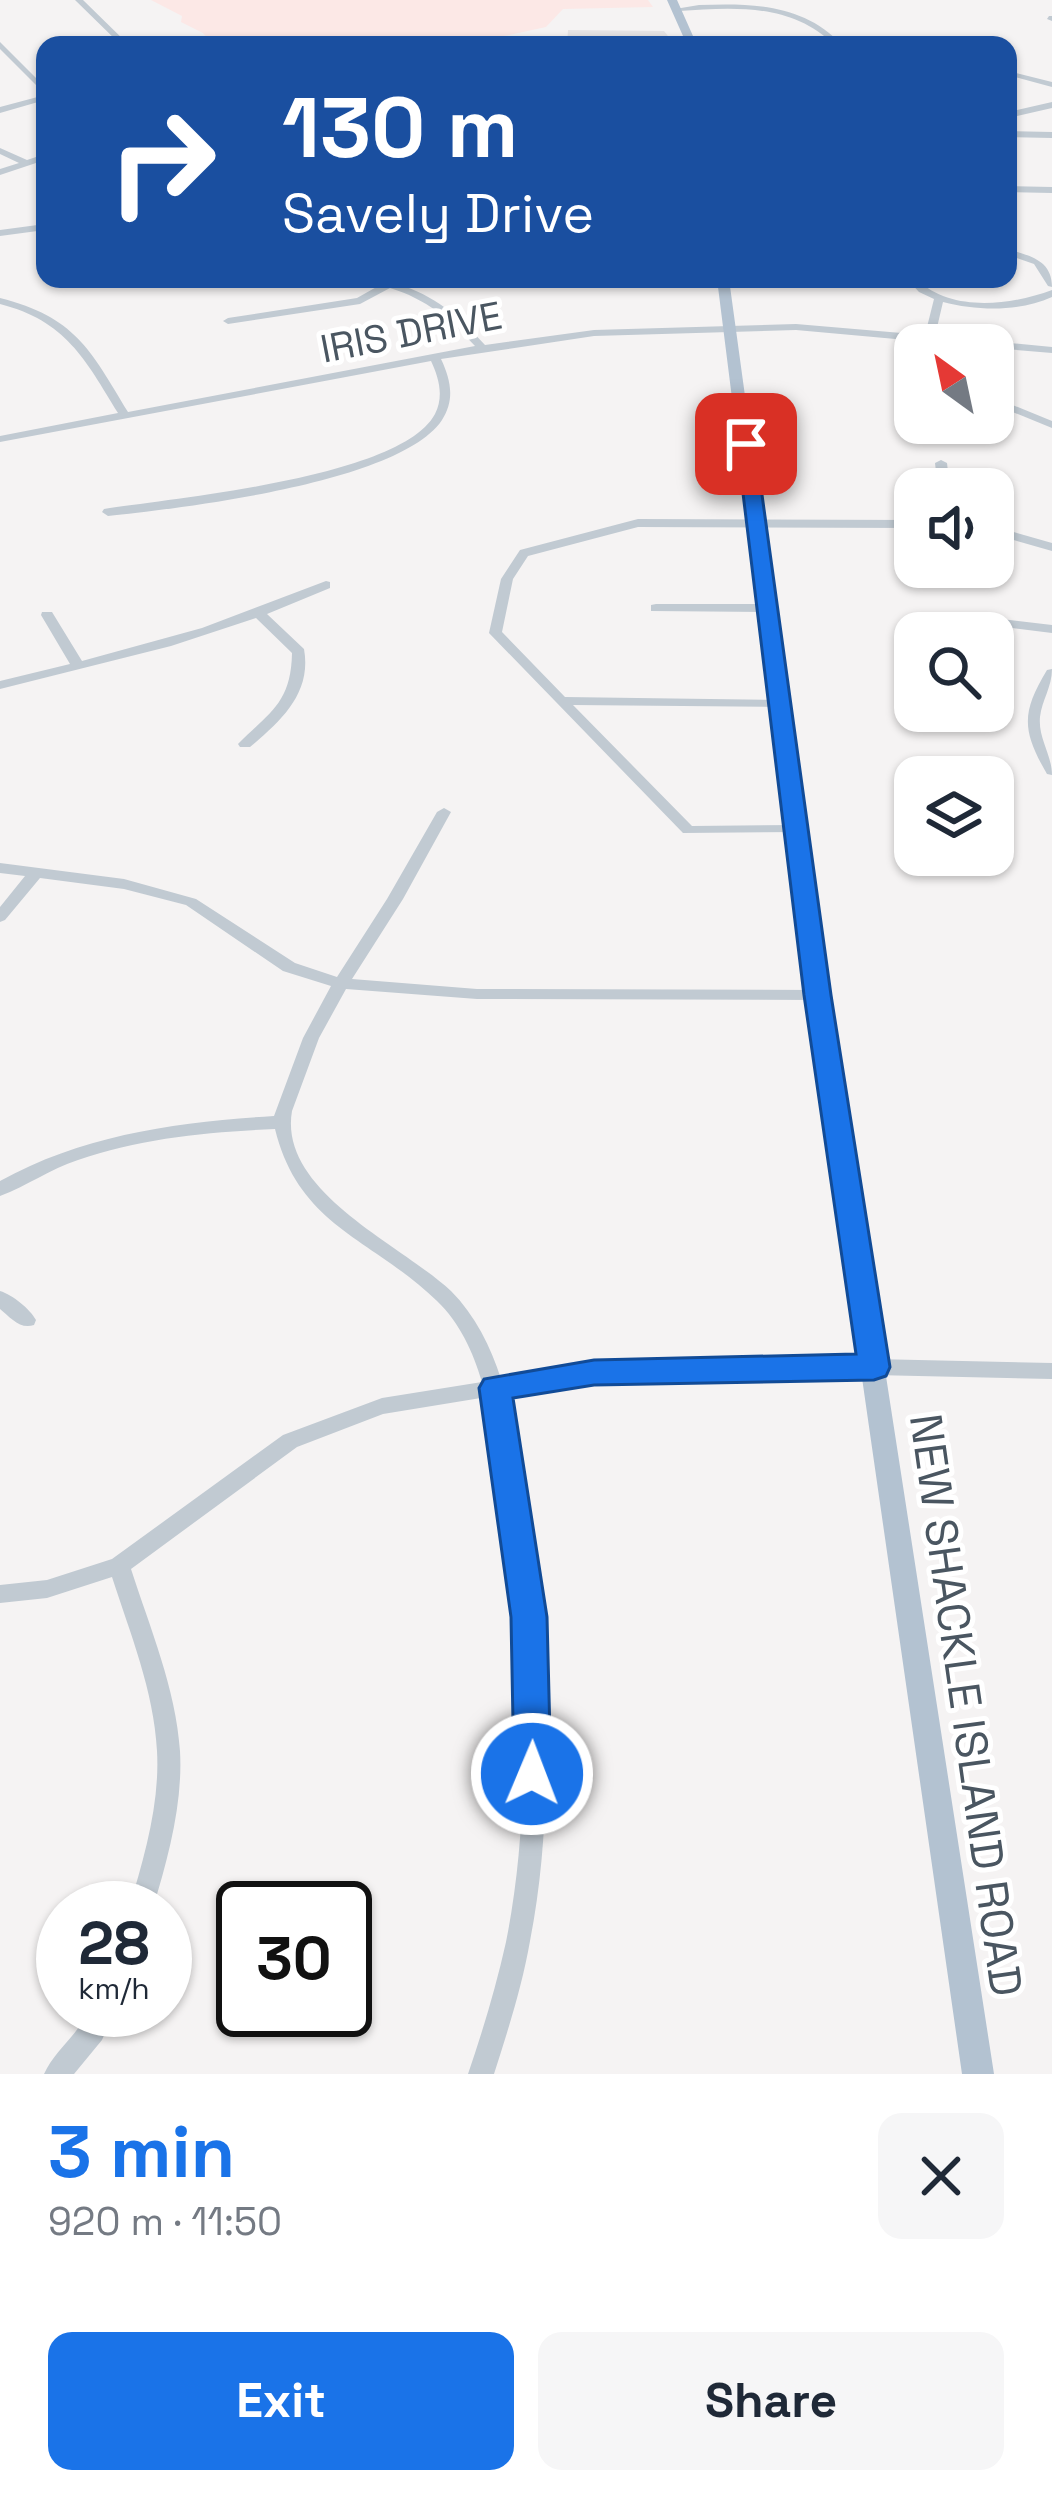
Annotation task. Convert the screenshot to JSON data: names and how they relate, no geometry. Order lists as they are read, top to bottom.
{
  "streets": {
    "main road": ["NEW SHACKLE ISLAND ROAD"],
    "street": ["IRIS DRIVE"]
  },
  "crossings": [
    ["IRIS DRIVE", "NEW SHACKLE ISLAND ROAD"]
  ],
  "north": "top left",
  "page": {
    "turn": ["130 m", "Savely Drive"],
    "speed": "28 km/h",
    "limit": "30",
    "heading": ["3 min", "920 m · 11:50"],
    "buttons": ["Exit", "Share"]
  }
}
